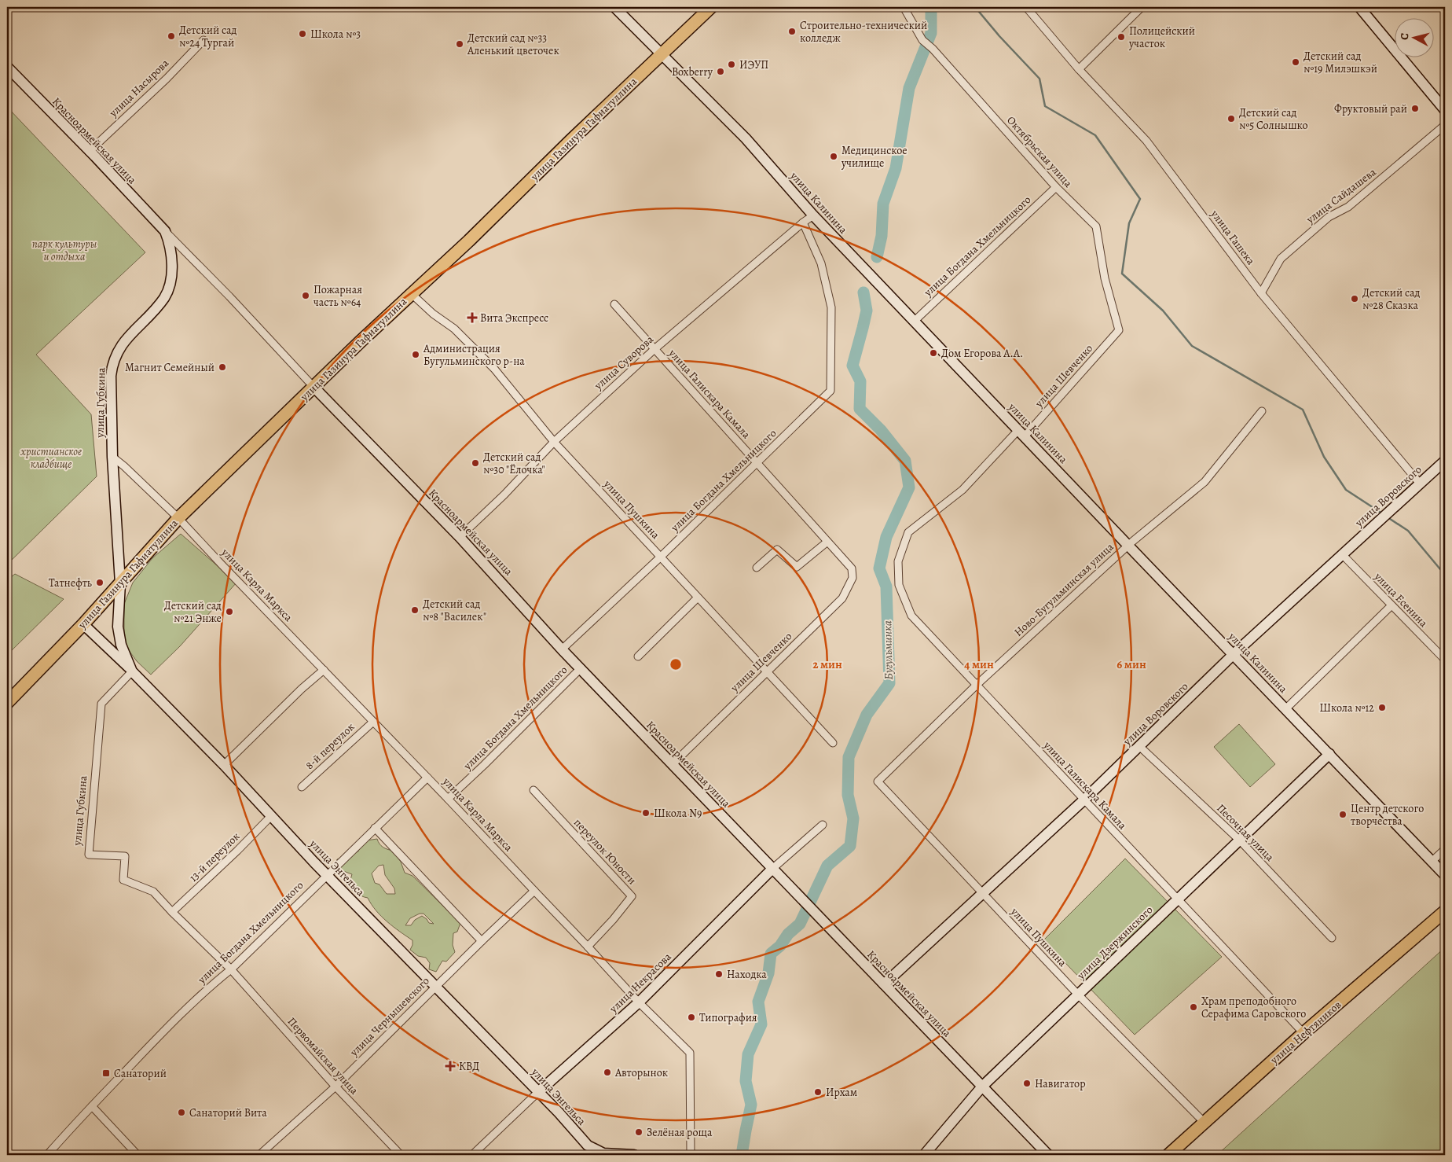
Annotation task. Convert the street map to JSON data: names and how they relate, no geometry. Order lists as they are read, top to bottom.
{
  "streets": {
    "main road": ["улица Газинура Гафиатуллина", "улица Нефтяников"],
    "street": [
      "улица Насырова",
      "Красноармейская улица",
      "Октябрьская улица",
      "улица Сайдашева",
      "улица Калинина",
      "улица Гашека",
      "улица Богдана Хмельницкого",
      "улица Суворова",
      "улица Шевченко",
      "улица Галискара Камала",
      "улица Губкина",
      "улица Воровского",
      "улица Пушкина",
      "улица Карла Маркса",
      "Ново-Бугульминская улица",
      "улица Есенина",
      "8-й переулок",
      "Песочная улица",
      "переулок Юности",
      "13-й переулок",
      "улица Энгельса",
      "улица Дзержинского",
      "улица Некрасова",
      "улица Чернышевского",
      "Первомайская улица"
    ]
  },
  "crossings": [
    ["улица Насырова", "Красноармейская улица"],
    ["улица Газинура Гафиатуллина", "Красноармейская улица"],
    ["улица Газинура Гафиатуллина", "улица Калинина"],
    ["улица Газинура Гафиатуллина", "улица Губкина"],
    ["улица Газинура Гафиатуллина", "улица Пушкина"],
    ["улица Газинура Гафиатуллина", "улица Карла Маркса"],
    ["улица Газинура Гафиатуллина", "улица Энгельса"],
    ["Красноармейская улица", "улица Богдана Хмельницкого"],
    ["Красноармейская улица", "улица Суворова"],
    ["Красноармейская улица", "улица Шевченко"],
    ["Красноармейская улица", "улица Губкина"],
    ["Красноармейская улица", "улица Воровского"],
    ["Красноармейская улица", "улица Дзержинского"],
    ["Красноармейская улица", "улица Некрасова"],
    ["Октябрьская улица", "улица Богдана Хмельницкого"],
    ["Октябрьская улица", "улица Шевченко"],
    ["улица Сайдашева", "улица Гашека"],
    ["улица Калинина", "улица Богдана Хмельницкого"],
    ["улица Калинина", "улица Суворова"],
    ["улица Калинина", "улица Шевченко"],
    ["улица Калинина", "улица Воровского"],
    ["улица Калинина", "Ново-Бугульминская улица"],
    ["улица Калинина", "улица Дзержинского"],
    ["улица Гашека", "улица Воровского"],
    ["улица Богдана Хмельницкого", "улица Суворова"],
    ["улица Богдана Хмельницкого", "улица Галискара Камала"],
    ["улица Богдана Хмельницкого", "улица Губкина"],
    ["улица Богдана Хмельницкого", "улица Пушкина"],
    ["улица Богдана Хмельницкого", "улица Карла Маркса"],
    ["улица Богдана Хмельницкого", "улица Энгельса"],
    ["улица Богдана Хмельницкого", "Первомайская улица"],
    ["улица Суворова", "улица Галискара Камала"],
    ["улица Суворова", "улица Пушкина"],
    ["улица Шевченко", "улица Галискара Камала"],
    ["улица Шевченко", "улица Пушкина"],
    ["улица Галискара Камала", "улица Воровского"],
    ["улица Галискара Камала", "Ново-Бугульминская улица"],
    ["улица Галискара Камала", "улица Дзержинского"],
    ["улица Галискара Камала", "улица Нефтяников"],
    ["улица Губкина", "13-й переулок"],
    ["улица Губкина", "улица Энгельса"],
    ["улица Губкина", "Первомайская улица"],
    ["улица Воровского", "улица Пушкина"],
    ["улица Воровского", "улица Есенина"],
    ["улица Воровского", "Песочная улица"],
    ["улица Пушкина", "Ново-Бугульминская улица"],
    ["улица Пушкина", "улица Дзержинского"],
    ["улица Пушкина", "улица Нефтяников"],
    ["улица Карла Маркса", "8-й переулок"],
    ["улица Карла Маркса", "переулок Юности"],
    ["улица Карла Маркса", "улица Некрасова"],
    ["улица Карла Маркса", "улица Чернышевского"],
    ["Песочная улица", "улица Дзержинского"],
    ["13-й переулок", "улица Энгельса"],
    ["улица Энгельса", "улица Некрасова"],
    ["улица Энгельса", "улица Чернышевского"],
    ["улица Чернышевского", "Первомайская улица"]
  ],
  "water": ["Бугульминка"],
  "parks": ["парк культуры и отдыха", "христианское кладбище"],
  "places": {
    "other": [
      "Строительно-технический колледж",
      "Школа №3",
      "Детский сад №24 Тургай",
      "Полицейский участок",
      "Детский сад №33 Аленький цветочек",
      "Детский сад №19 Милэшкэй",
      "ИЭУП",
      "Boxberry",
      "Фруктовый рай",
      "Детский сад №5 Солнышко",
      "Медицинское училище",
      "Пожарная часть №64",
      "Детский сад №28 Сказка",
      "Дом Егорова А.А.",
      "Администрация Бугульминского р-на",
      "Магнит Семейный",
      "Детский сад №30 \"Ёлочка\"",
      "Татнефть",
      "Детский сад №8 \"Василек\"",
      "Детский сад №21 Энже",
      "Школа №12",
      "Школа N9",
      "Центр детского творчества",
      "Находка",
      "Храм преподобного Серафима Саровского",
      "Типография",
      "Авторынок",
      "Навигатор",
      "Ирхам",
      "Санаторий Вита",
      "Зелёная роща"
    ],
    "health": ["Вита Экспресс", "КВД"],
    "transit": ["Санаторий"]
  },
  "north": "left",
  "rings": ["2 мин", "4 мин", "6 мин"]
}
